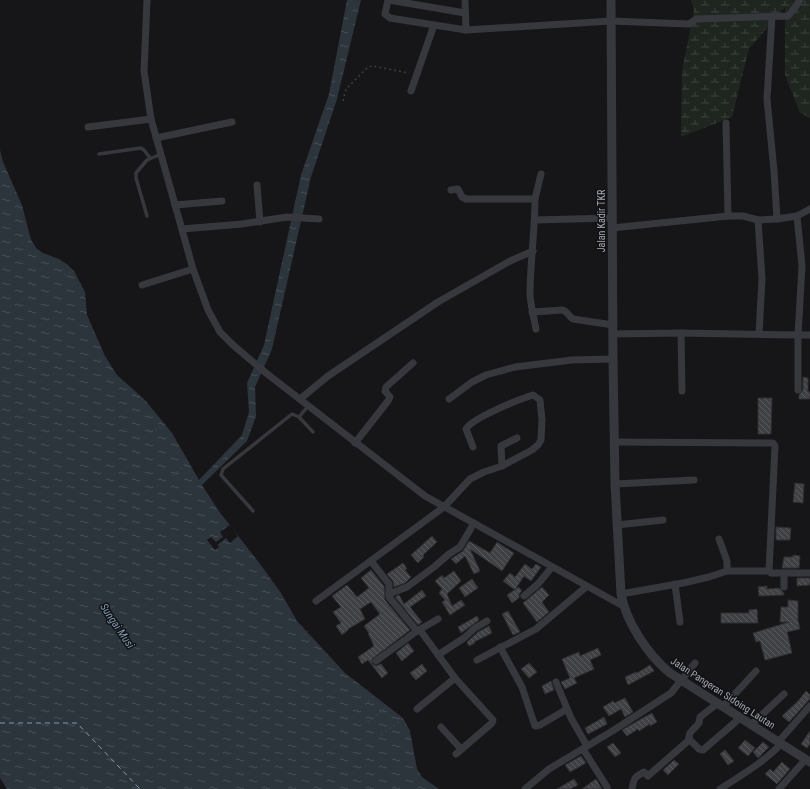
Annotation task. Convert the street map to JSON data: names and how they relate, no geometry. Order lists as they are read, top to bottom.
{
  "streets": {
    "street": ["Jalan Kadir TKR", "Jalan Pangeran Sidoing Lautan"]
  },
  "crossings": [
    ["Jalan Kadir TKR", "Jalan Pangeran Sidoing Lautan"]
  ],
  "water": ["Sungai Musi"]
}
